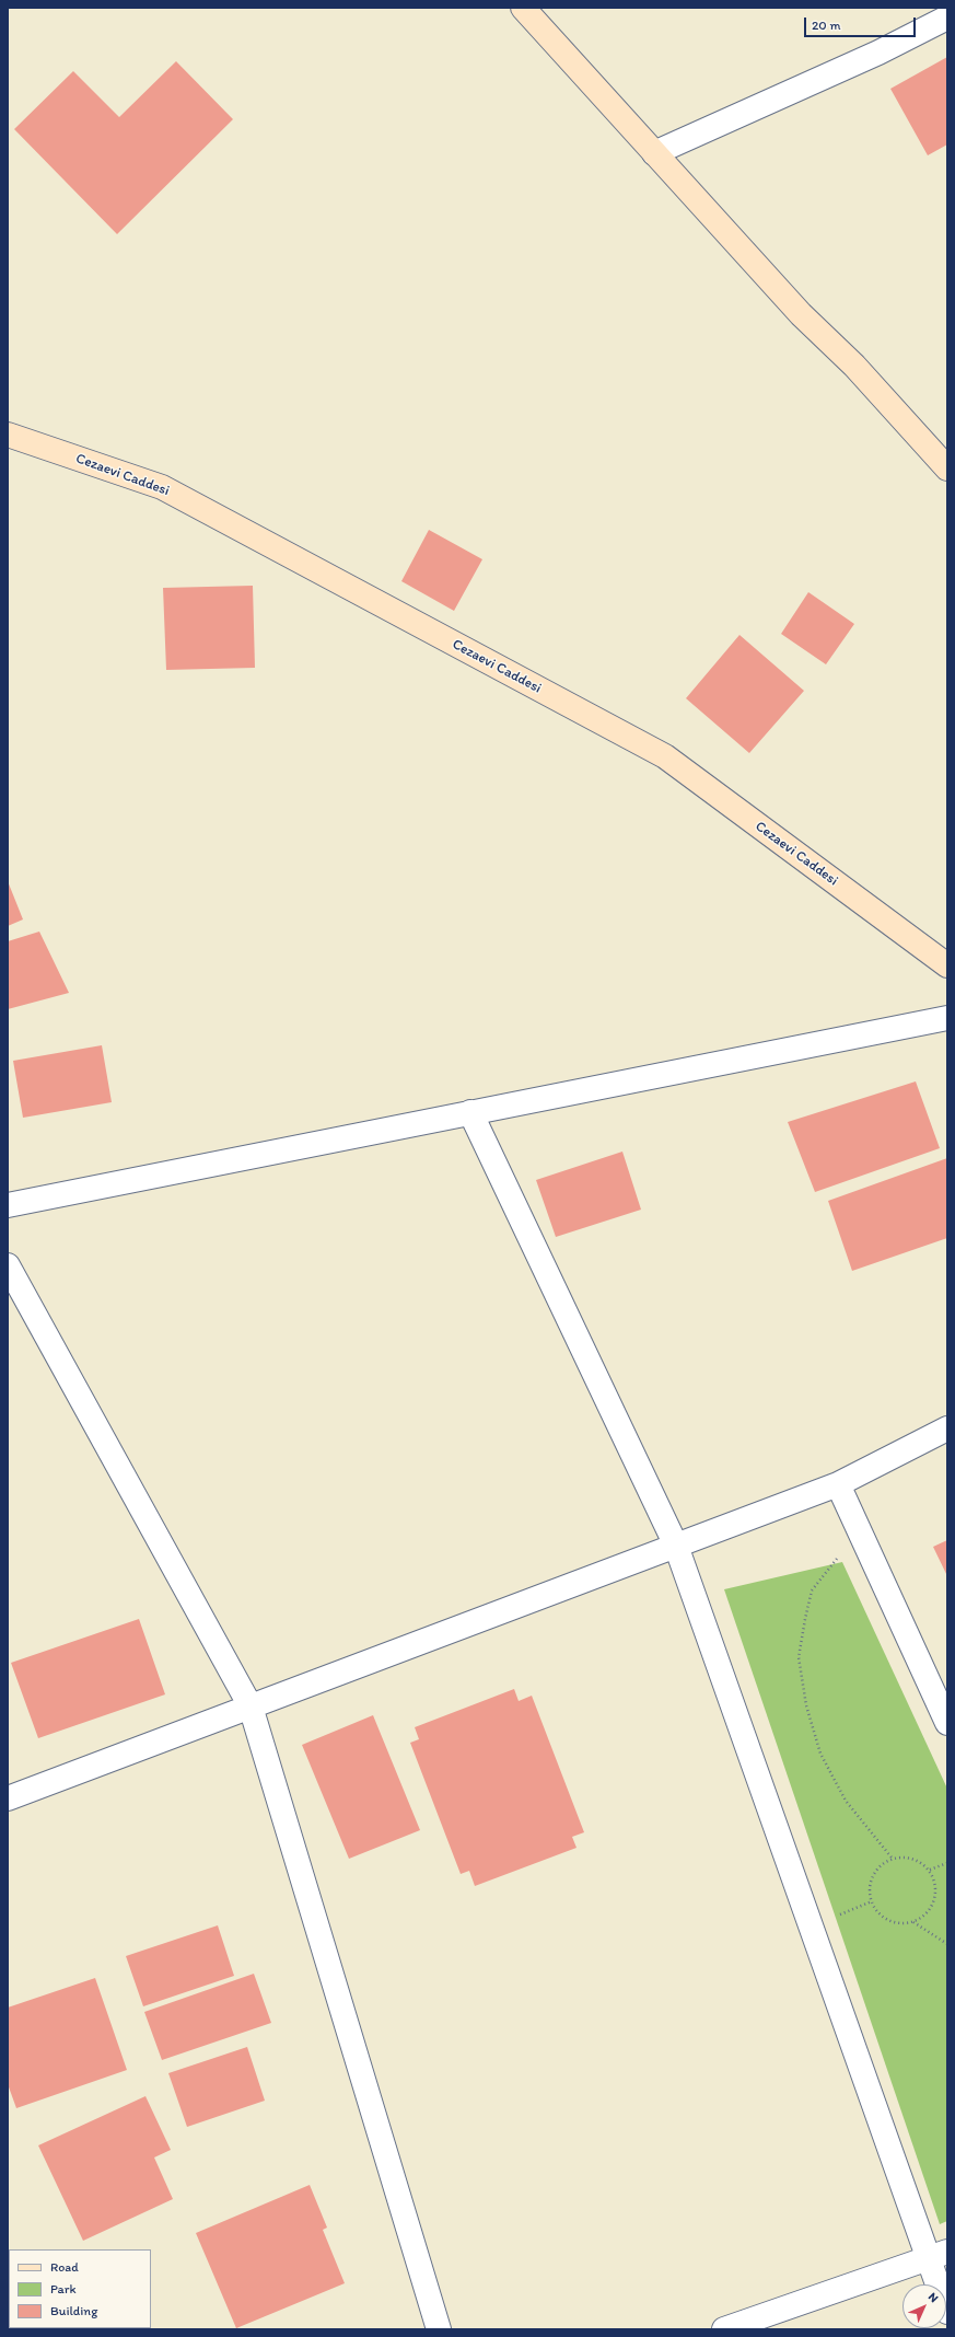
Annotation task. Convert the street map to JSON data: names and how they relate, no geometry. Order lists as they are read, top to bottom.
{
  "streets": {
    "street": ["Cezaevi Caddesi"]
  },
  "legend": ["Road", "Park", "Building"],
  "scale_bar": "20 m",
  "north": "top right"
}
